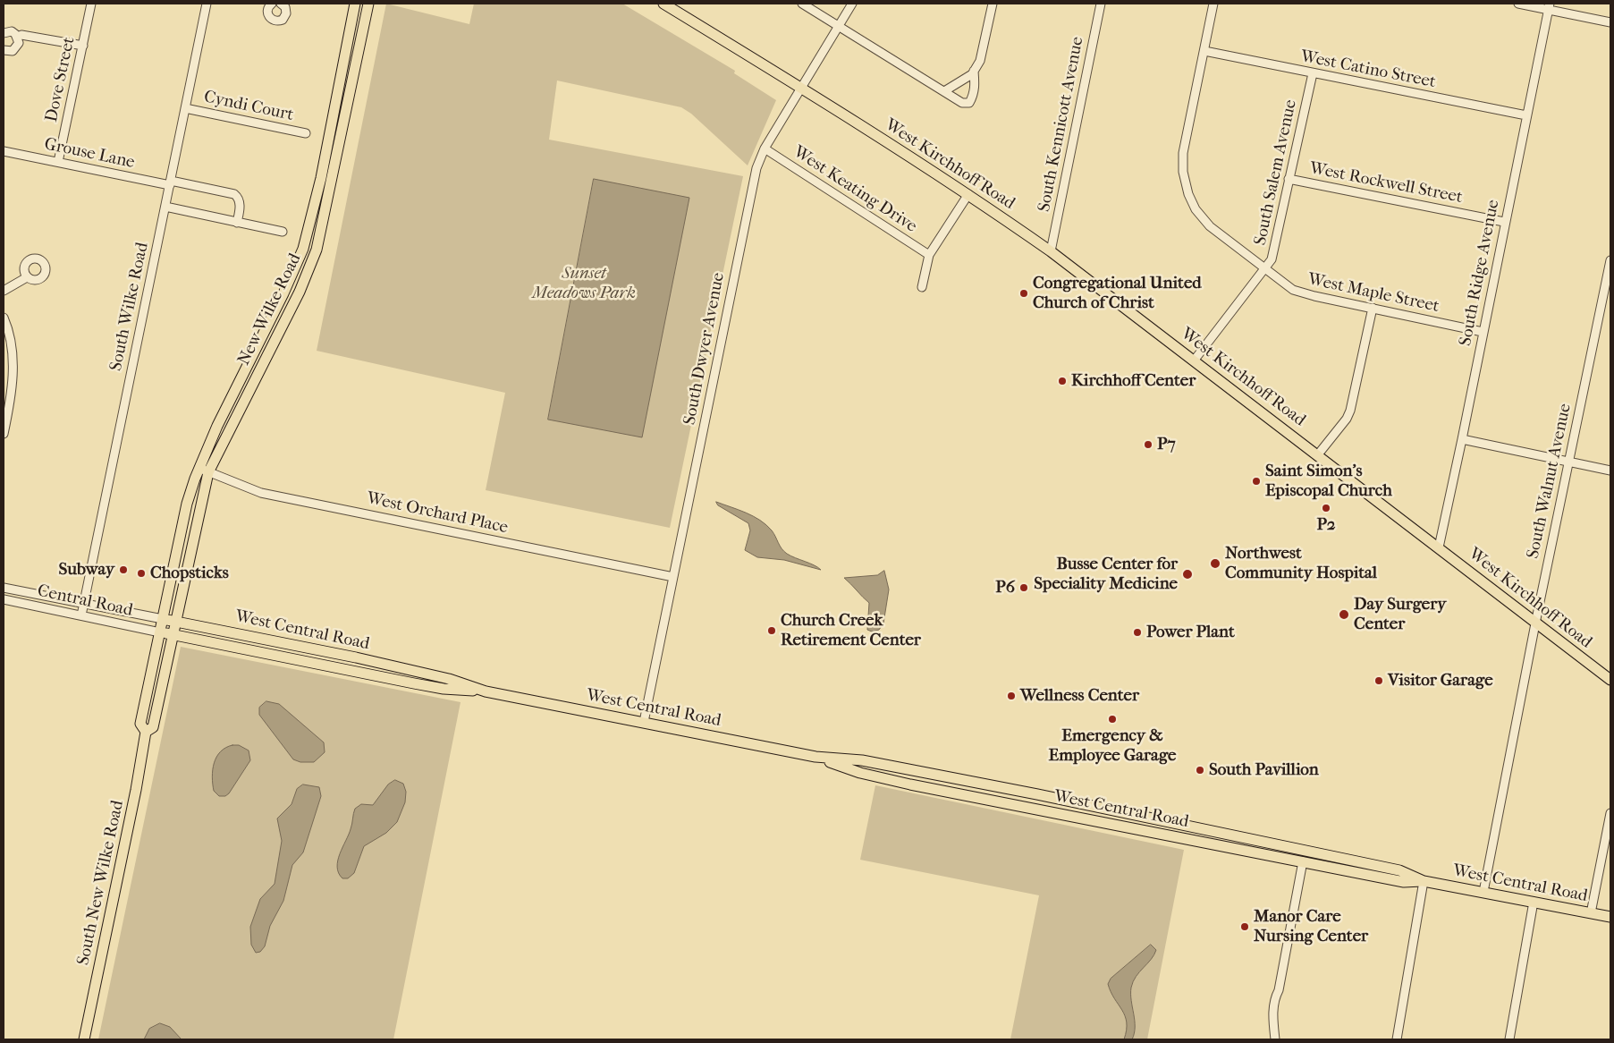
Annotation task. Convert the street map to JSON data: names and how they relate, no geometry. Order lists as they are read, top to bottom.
{
  "streets": {
    "main road": [
      "West Kirchhoff Road",
      "New Wilke Road",
      "West Central Road",
      "South New Wilke Road"
    ],
    "street": [
      "West Catino Street",
      "Dove Street",
      "Cyndi Court",
      "South Kennicott Avenue",
      "Grouse Lane",
      "South Salem Avenue",
      "West Rockwell Street",
      "West Keating Drive",
      "South Ridge Avenue",
      "West Maple Street",
      "South Wilke Road",
      "South Dwyer Avenue",
      "South Walnut Avenue",
      "West Orchard Place",
      "Central Road"
    ]
  },
  "crossings": [
    ["West Catino Street", "South Salem Avenue"],
    ["West Catino Street", "South Ridge Avenue"],
    ["West Catino Street", "West Maple Street"],
    ["Dove Street", "Grouse Lane"],
    ["Cyndi Court", "South Wilke Road"],
    ["South Kennicott Avenue", "West Kirchhoff Road"],
    ["Grouse Lane", "South Wilke Road"],
    ["West Kirchhoff Road", "South Salem Avenue"],
    ["West Kirchhoff Road", "South Ridge Avenue"],
    ["West Kirchhoff Road", "South Dwyer Avenue"],
    ["West Kirchhoff Road", "South Walnut Avenue"],
    ["South Salem Avenue", "West Rockwell Street"],
    ["South Salem Avenue", "West Maple Street"],
    ["West Rockwell Street", "South Ridge Avenue"],
    ["West Keating Drive", "South Dwyer Avenue"],
    ["South Ridge Avenue", "West Maple Street"],
    ["South Wilke Road", "Central Road"],
    ["New Wilke Road", "West Orchard Place"],
    ["New Wilke Road", "Central Road"],
    ["New Wilke Road", "West Central Road"],
    ["New Wilke Road", "South New Wilke Road"],
    ["South Dwyer Avenue", "West Orchard Place"],
    ["South Dwyer Avenue", "West Central Road"],
    ["South Walnut Avenue", "West Central Road"],
    ["Central Road", "West Central Road"],
    ["Central Road", "South New Wilke Road"],
    ["West Central Road", "South New Wilke Road"]
  ],
  "parks": ["Sunset Meadows Park"],
  "places": [
    "Congregational United Church of Christ",
    "Kirchhoff Center",
    "P7",
    "Saint Simon's Episcopal Church",
    "P2",
    "Northwest Community Hospital",
    "Subway",
    "Chopsticks",
    "Busse Center for Speciality Medicine",
    "P6",
    "Day Surgery Center",
    "Church Creek Retirement Center",
    "Power Plant",
    "Visitor Garage",
    "Wellness Center",
    "Emergency & Employee Garage",
    "South Pavillion",
    "Manor Care Nursing Center"
  ]
}
